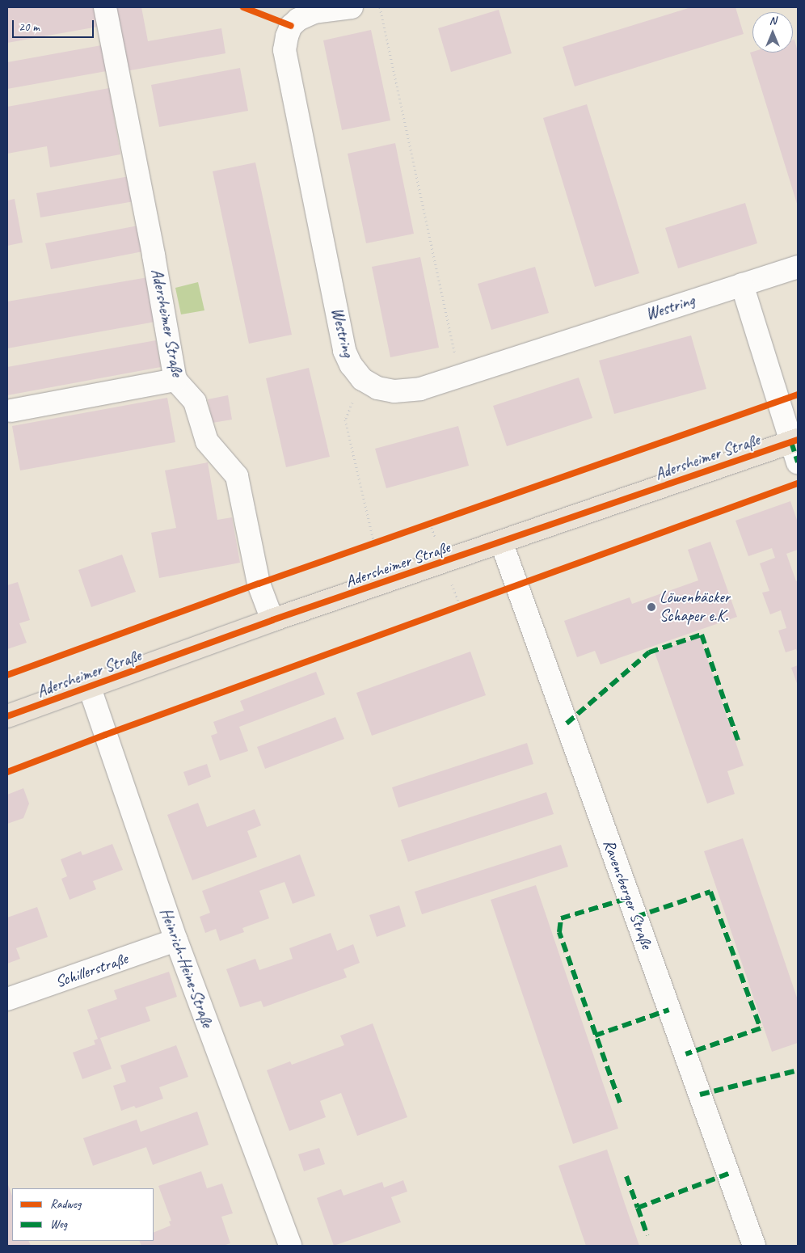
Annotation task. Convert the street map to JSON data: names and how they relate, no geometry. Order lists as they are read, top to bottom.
{
  "streets": {
    "main road": ["Adersheimer Straße"],
    "street": [
      "Westring",
      "Ravensberger Straße",
      "Heinrich-Heine-Straße",
      "Schillerstraße"
    ]
  },
  "crossings": [
    ["Adersheimer Straße", "Ravensberger Straße"],
    ["Adersheimer Straße", "Heinrich-Heine-Straße"],
    ["Heinrich-Heine-Straße", "Schillerstraße"]
  ],
  "places": ["Löwenbäcker Schaper e.K."],
  "legend": ["Radweg", "Weg"],
  "scale_bar": "20 m",
  "north": "top"
}
